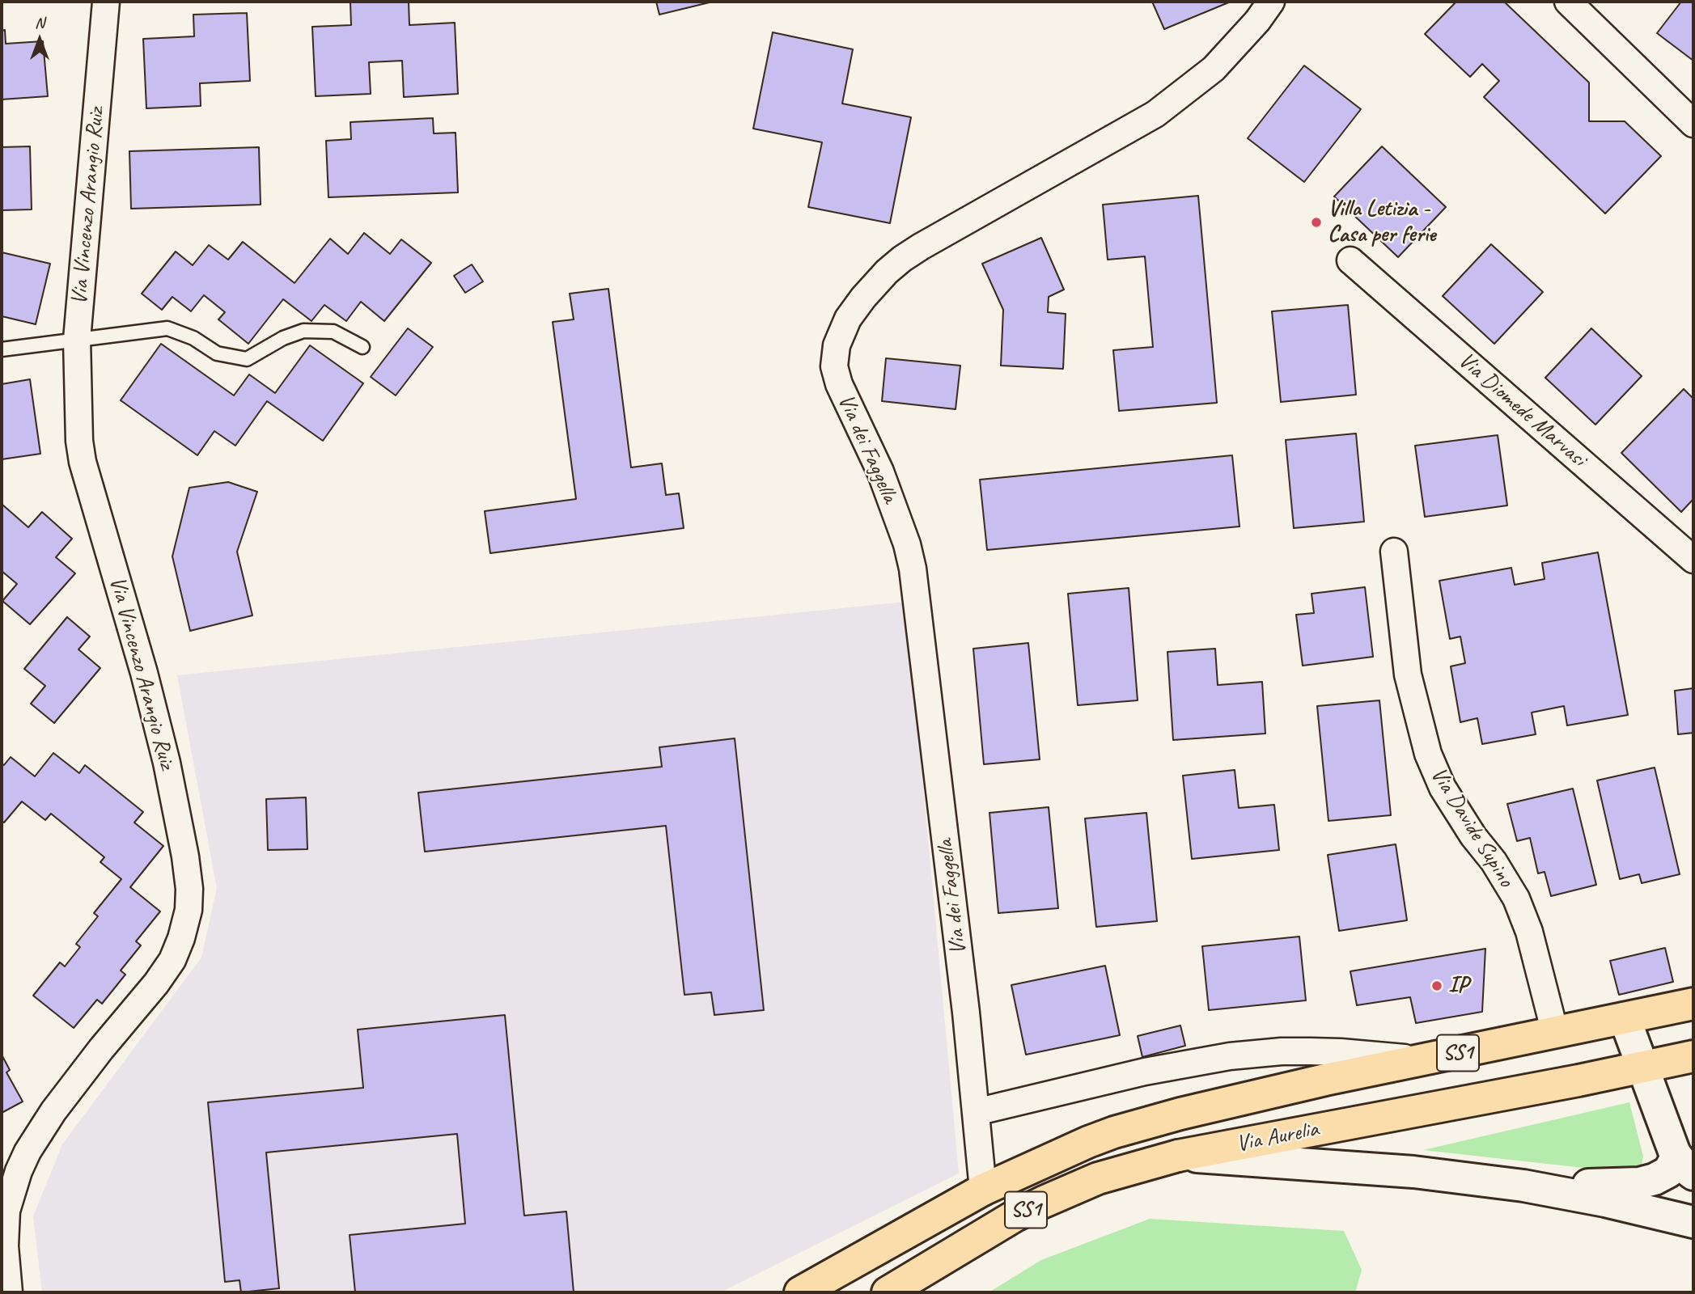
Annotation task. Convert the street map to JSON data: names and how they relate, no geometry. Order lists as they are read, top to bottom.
{
  "streets": {
    "main road": ["SS1", "Via Aurelia"],
    "street": [
      "Via Vincenzo Arangio Ruiz",
      "Via Diomede Marvasi",
      "Via dei Faggella",
      "Via Davide Supino"
    ]
  },
  "crossings": [
    ["Via dei Faggella", "Via Aurelia"],
    ["Via Davide Supino", "Via Aurelia"]
  ],
  "places": ["Villa Letizia - Casa per ferie", "IP"],
  "north": "top"
}
